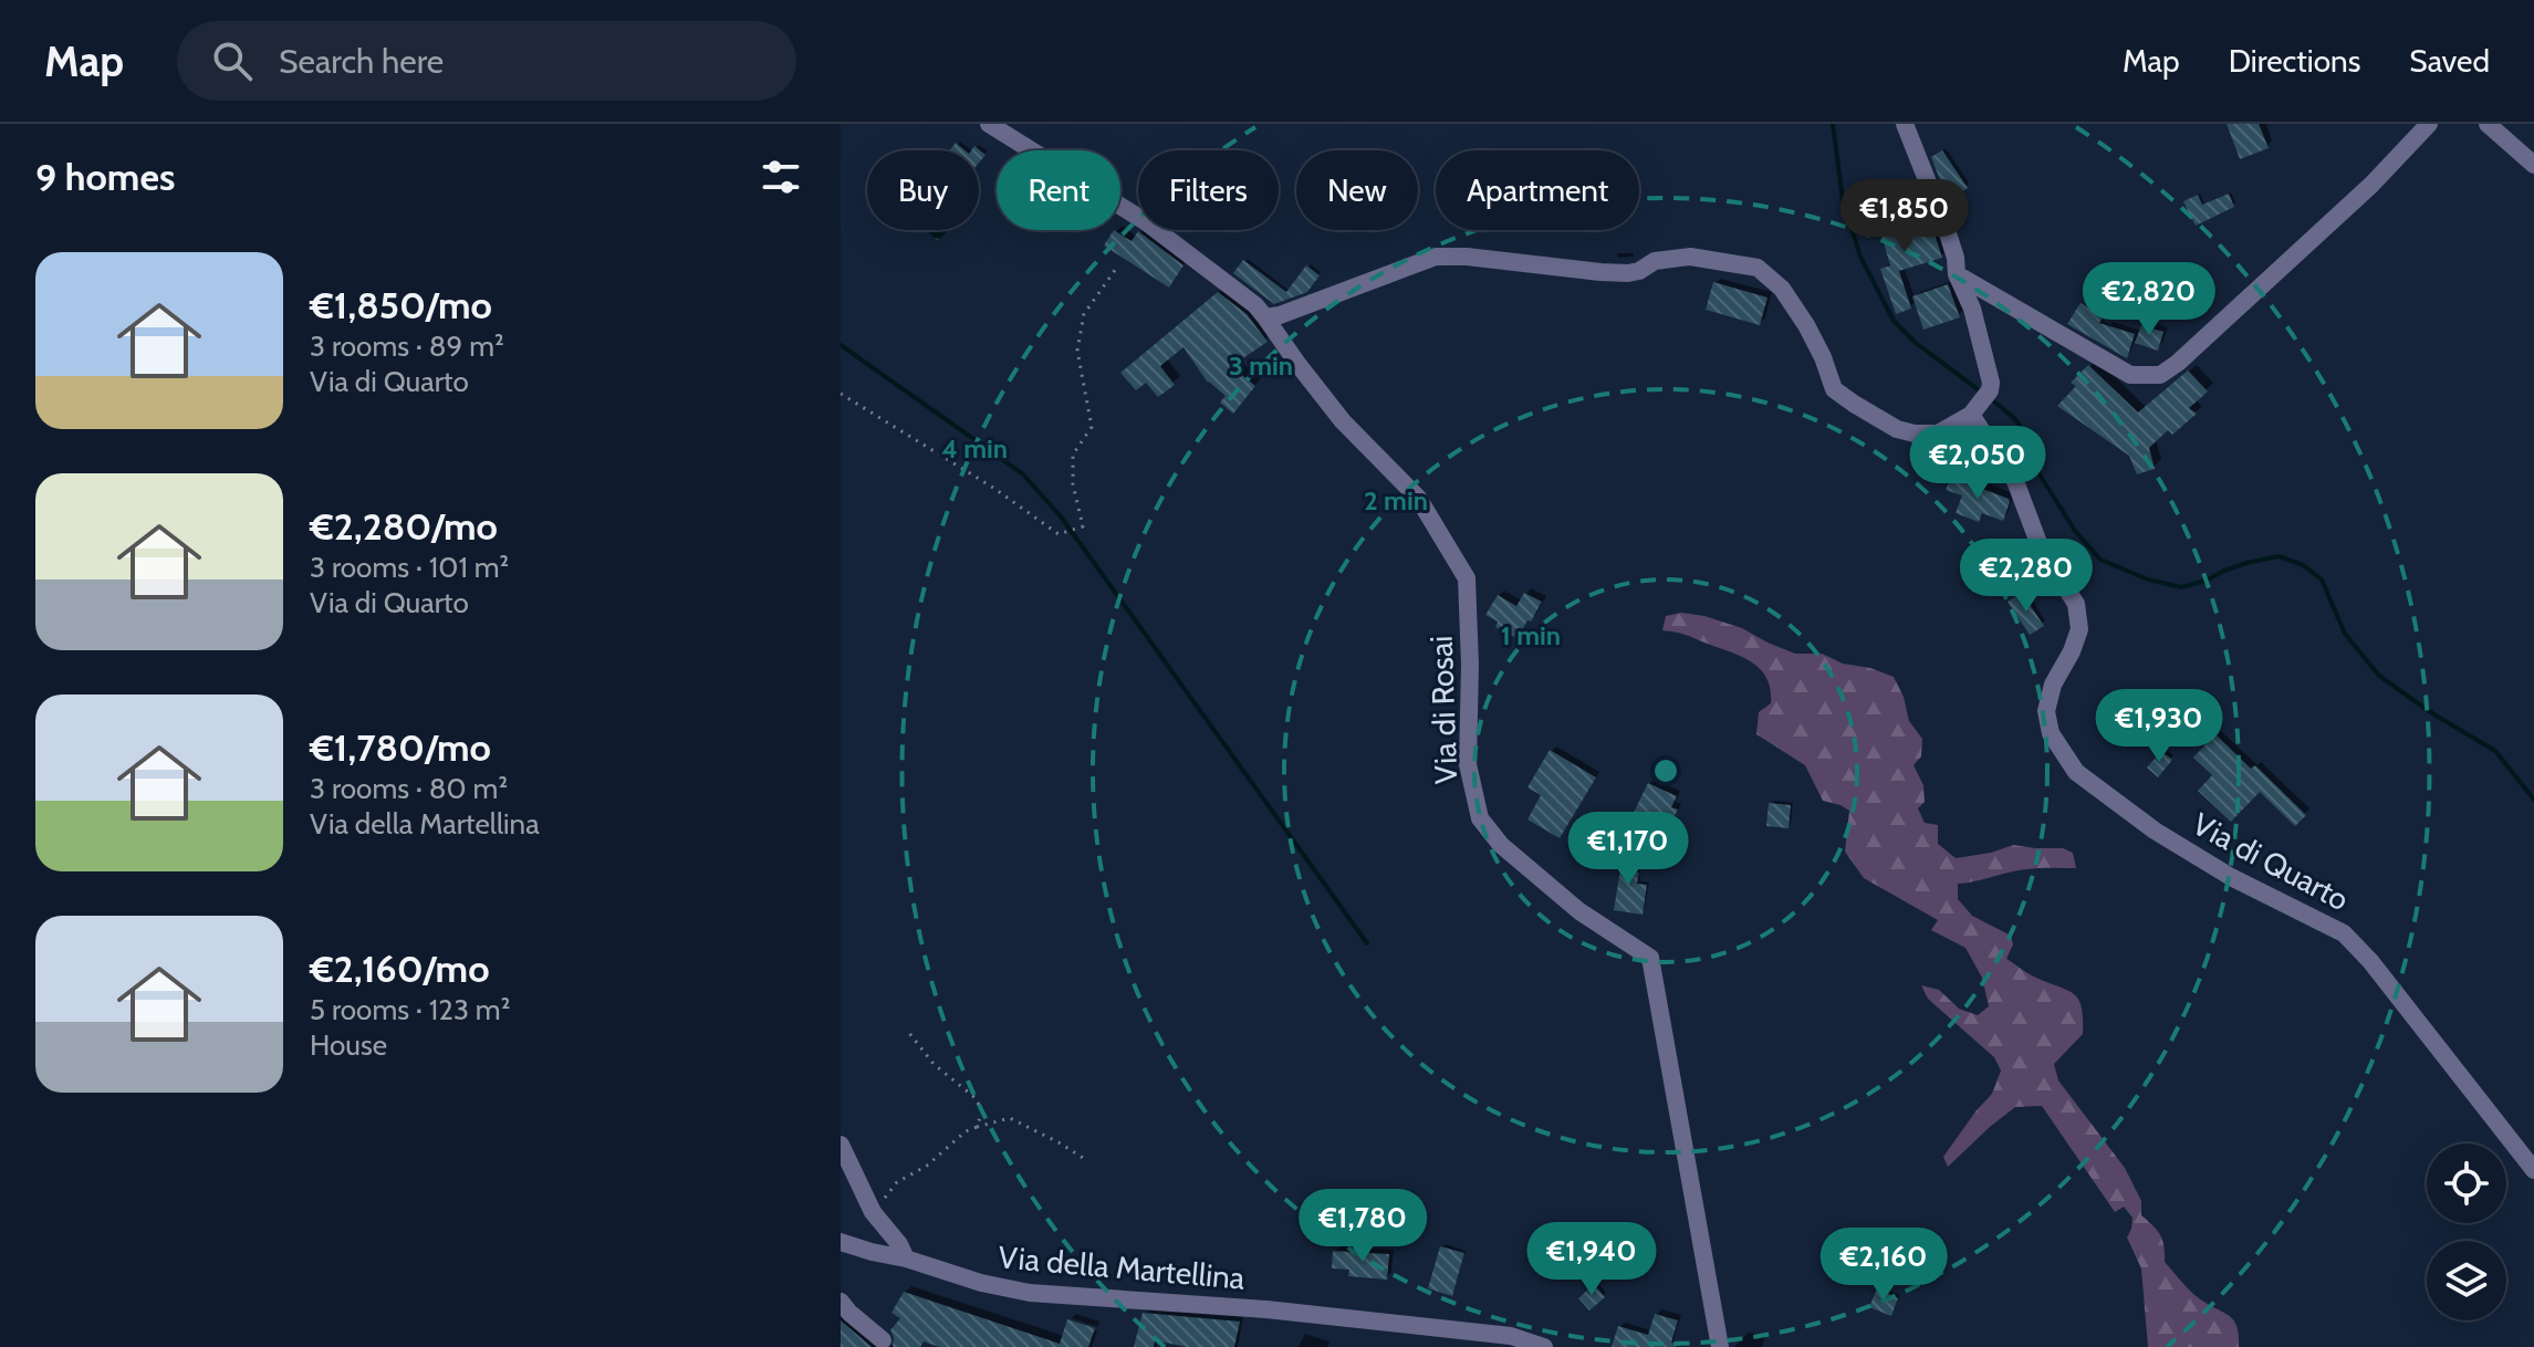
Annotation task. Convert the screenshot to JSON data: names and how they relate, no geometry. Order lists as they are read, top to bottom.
{
  "streets": {
    "street": ["Via di Rosai", "Via di Quarto", "Via della Martellina"]
  },
  "page": {
    "header": "Map",
    "search": "Search here",
    "nav": ["Map", "Directions", "Saved"],
    "heading": "9 homes",
    "chip": [
      "Buy",
      "Rent",
      "Filters",
      "New",
      "Apartment"
    ],
    "price": [
      "€1,850",
      "€2,820",
      "€2,050",
      "€2,280",
      "€1,930",
      "€1,170",
      "€1,780",
      "€1,940",
      "€2,160"
    ],
    "list": [
      {
        "name": "€1,850/mo",
        "note": "3 rooms · 89 m² · Via di Quarto"
      },
      {
        "name": "€2,280/mo",
        "note": "3 rooms · 101 m² · Via di Quarto"
      },
      {
        "name": "€1,780/mo",
        "note": "3 rooms · 80 m² · Via della Martellina"
      },
      {
        "name": "€2,160/mo",
        "note": "5 rooms · 123 m² · House"
      }
    ]
  },
  "rings": [
    "3 min",
    "4 min",
    "2 min",
    "1 min"
  ]
}
